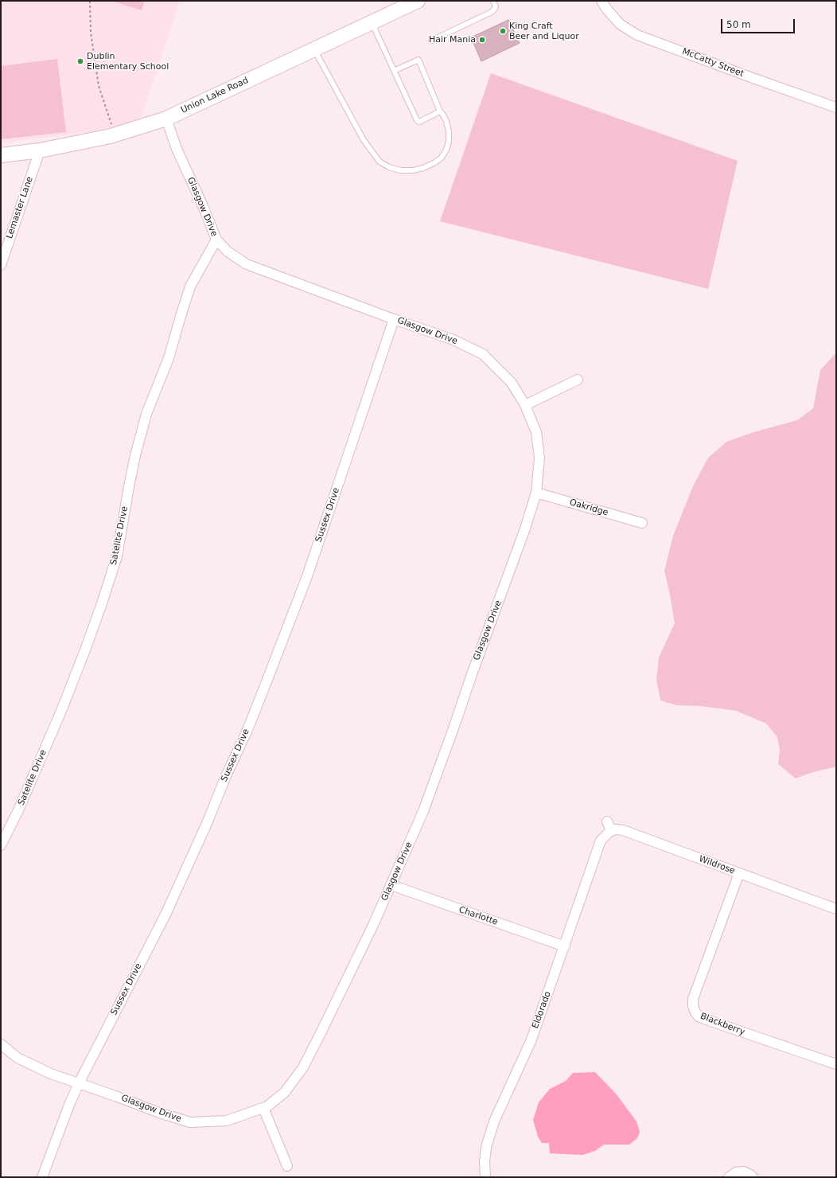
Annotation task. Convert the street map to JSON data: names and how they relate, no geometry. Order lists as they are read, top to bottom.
{
  "streets": {
    "street": [
      "McCatty Street",
      "Union Lake Road",
      "Glasgow Drive",
      "Lemaster Lane",
      "Oakridge",
      "Sussex Drive",
      "Satelite Drive",
      "Wildrose",
      "Charlotte",
      "Eldorado",
      "Blackberry"
    ]
  },
  "crossings": [
    ["Union Lake Road", "Glasgow Drive"],
    ["Union Lake Road", "Lemaster Lane"],
    ["Glasgow Drive", "Oakridge"],
    ["Glasgow Drive", "Sussex Drive"],
    ["Glasgow Drive", "Satelite Drive"],
    ["Glasgow Drive", "Charlotte"],
    ["Wildrose", "Eldorado"],
    ["Wildrose", "Blackberry"],
    ["Charlotte", "Eldorado"]
  ],
  "places": ["King Craft Beer and Liquor", "Hair Mania", "Dublin Elementary School"],
  "scale_bar": "50 m"
}
